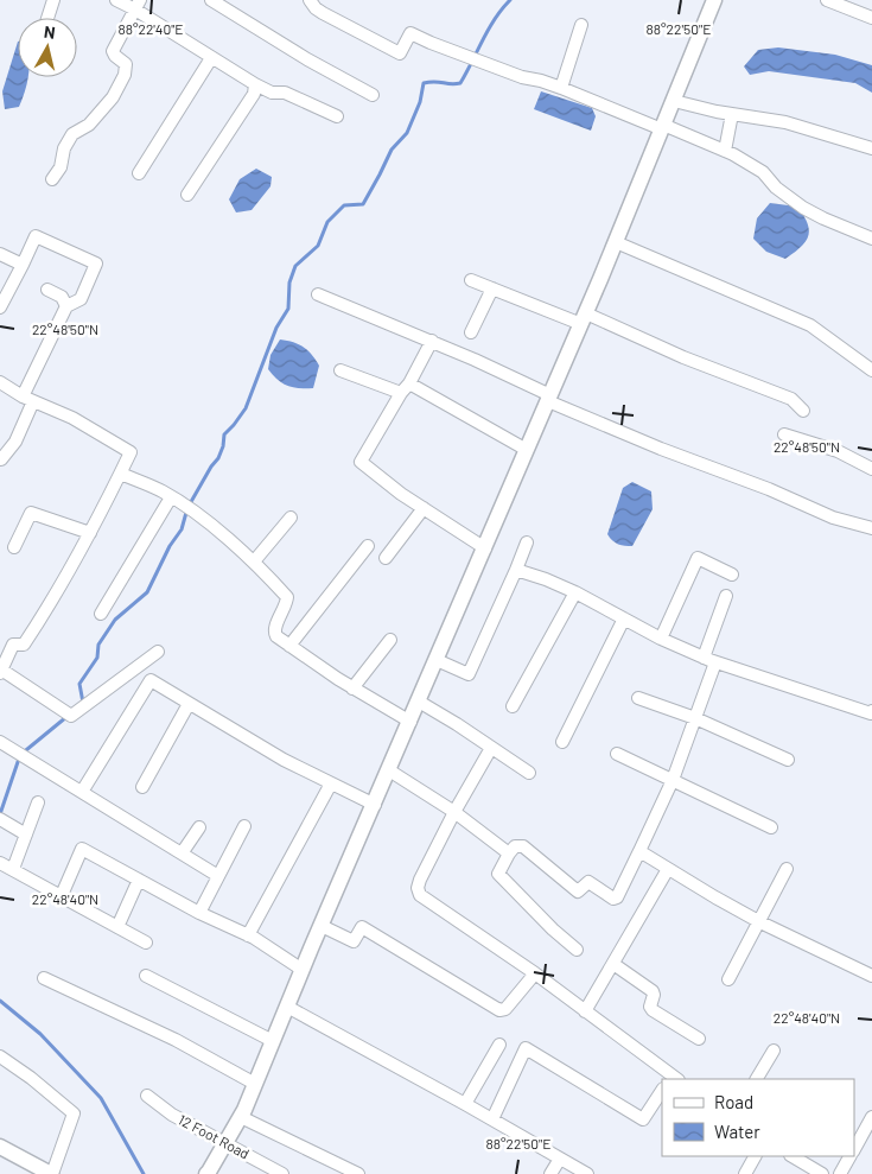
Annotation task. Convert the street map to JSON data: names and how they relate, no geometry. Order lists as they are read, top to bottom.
{
  "streets": {
    "street": ["12 Foot Road"]
  },
  "legend": ["Road", "Water"],
  "north": "top",
  "coordinates": [
    "88°22'40\"E",
    "88°22'50\"E",
    "22°48'50\"N",
    "22°48'40\"N"
  ]
}
